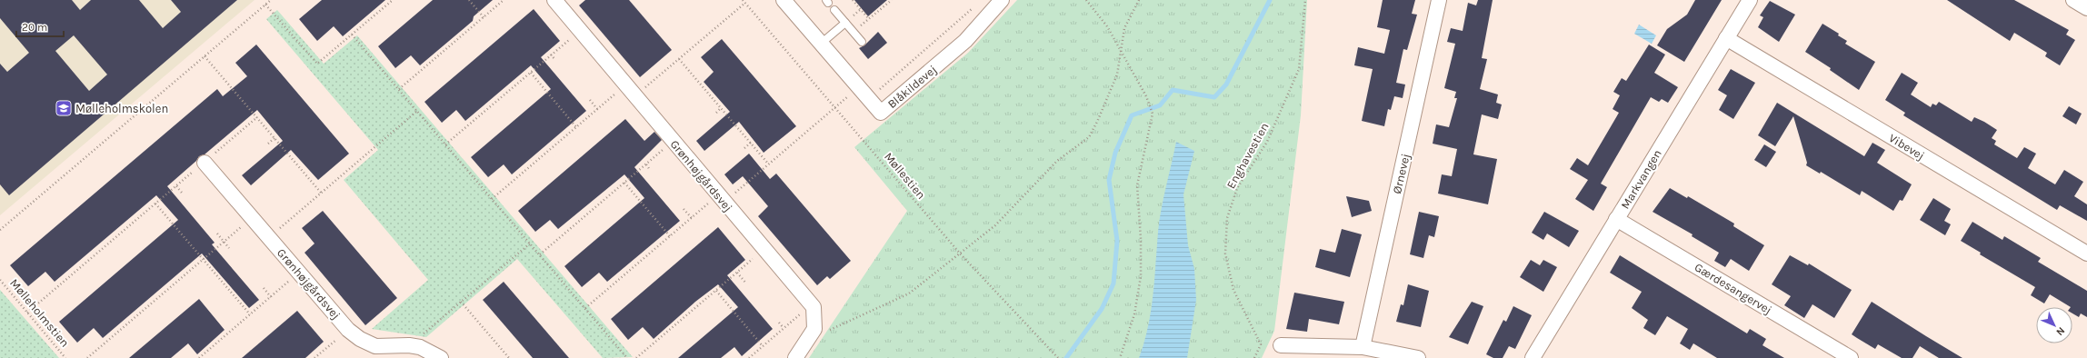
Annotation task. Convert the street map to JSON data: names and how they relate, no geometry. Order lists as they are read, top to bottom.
{
  "streets": {
    "street": [
      "Blåkildevej",
      "Vibevej",
      "Ørnevej",
      "Grønhøjgårdsvej",
      "Markvangen",
      "Gærdesangervej"
    ],
    "path": ["Enghavestien", "Møllestien", "Mølleholmstien"]
  },
  "crossings": [
    ["Vibevej", "Markvangen"],
    ["Markvangen", "Gærdesangervej"]
  ],
  "places": {
    "school or university": ["Mølleholmskolen"]
  },
  "scale_bar": "20 m",
  "north": "bottom right"
}
